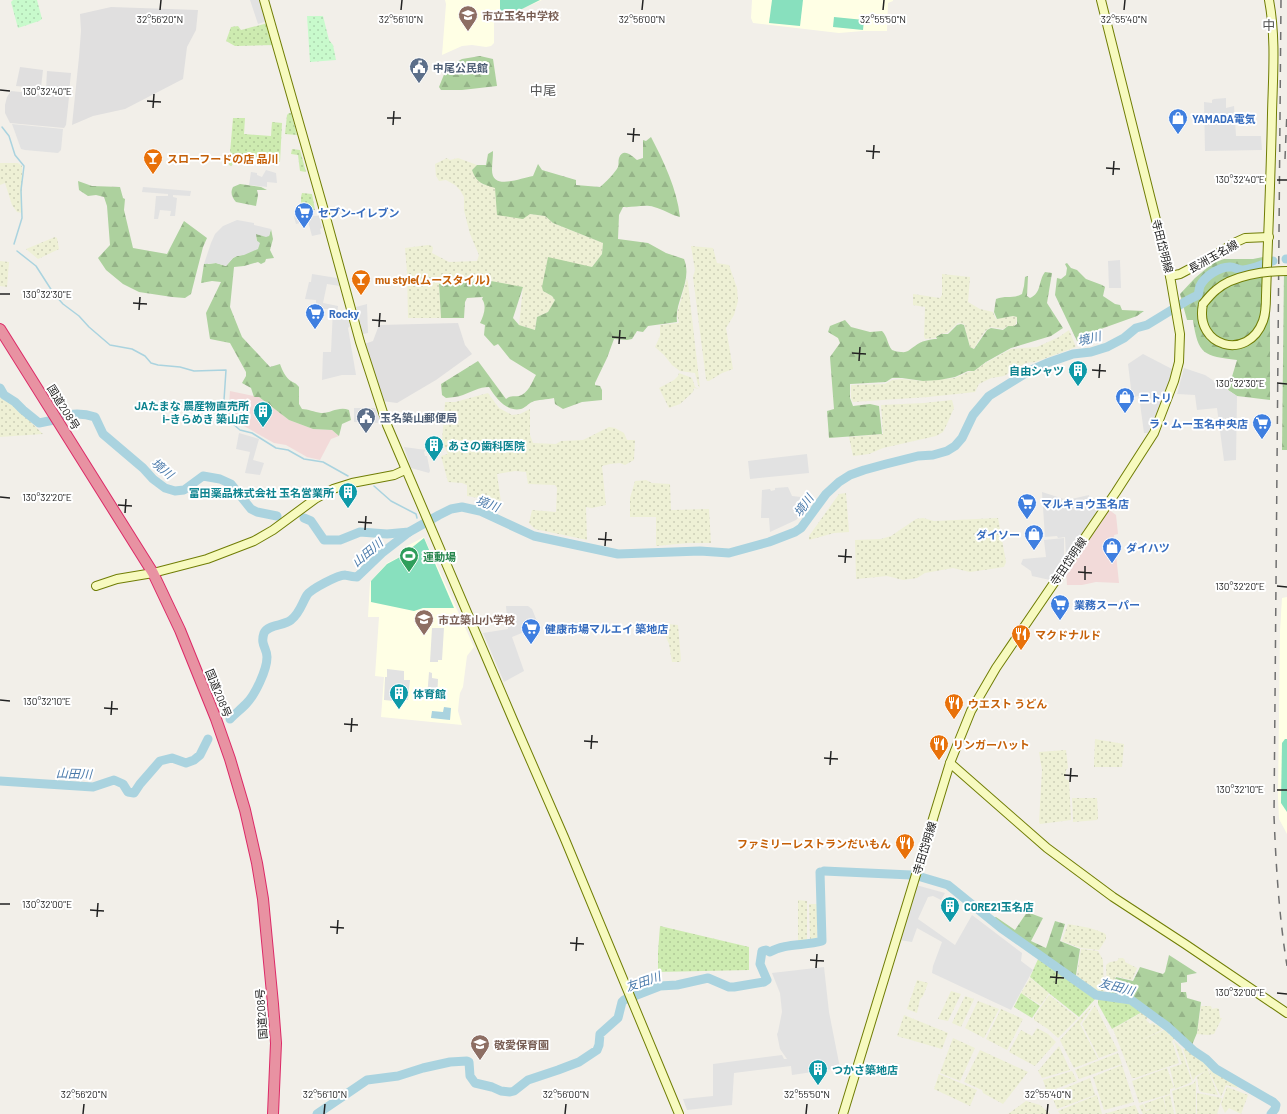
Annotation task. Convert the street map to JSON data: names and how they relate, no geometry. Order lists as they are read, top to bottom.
{
  "streets": {
    "highway": ["国道208号"],
    "street": ["寺田岱明線", "長洲玉名線"]
  },
  "crossings": [
    ["寺田岱明線", "長洲玉名線"]
  ],
  "districts": ["中", "中尾"],
  "water": ["境川", "山田川", "友田川"],
  "places": {
    "school or university": ["市立玉名中学校", "市立築山小学校", "敬愛保育園"],
    "public building": ["中尾公民館", "玉名築山郵便局"],
    "shop": [
      "YAMADA電気",
      "ニトリ",
      "ダイソー",
      "ダイハツ"
    ],
    "bar": ["スローフードの店 品川", "mu style(厶ースタイル)"],
    "supermarket": [
      "セブン-イレブン",
      "Rocky",
      "ラ・ムー玉名中央店",
      "マルキョウ玉名店",
      "業務スーパー",
      "健康市場マルエイ 築地店"
    ],
    "building": [
      "自由シャツ",
      "JAたまな 農産物直売所 i-きらめき 築山店",
      "あさの歯科医院",
      "富田薬品株式会社 玉名営業所",
      "体育館",
      "CORE21玉名店",
      "つかさ築地店"
    ],
    "sports": ["運動場"],
    "restaurant": [
      "マクドナルド",
      "ウエスト うどん",
      "リンガーハット",
      "ファミリーレストランだいもん"
    ]
  },
  "coordinates": [
    "32°56'20\"N",
    "32°56'10\"N",
    "32°56'00\"N",
    "32°55'50\"N",
    "32°55'40\"N",
    "130°32'40\"E",
    "130°32'30\"E",
    "130°32'20\"E",
    "130°32'10\"E",
    "130°32'00\"E"
  ]
}
